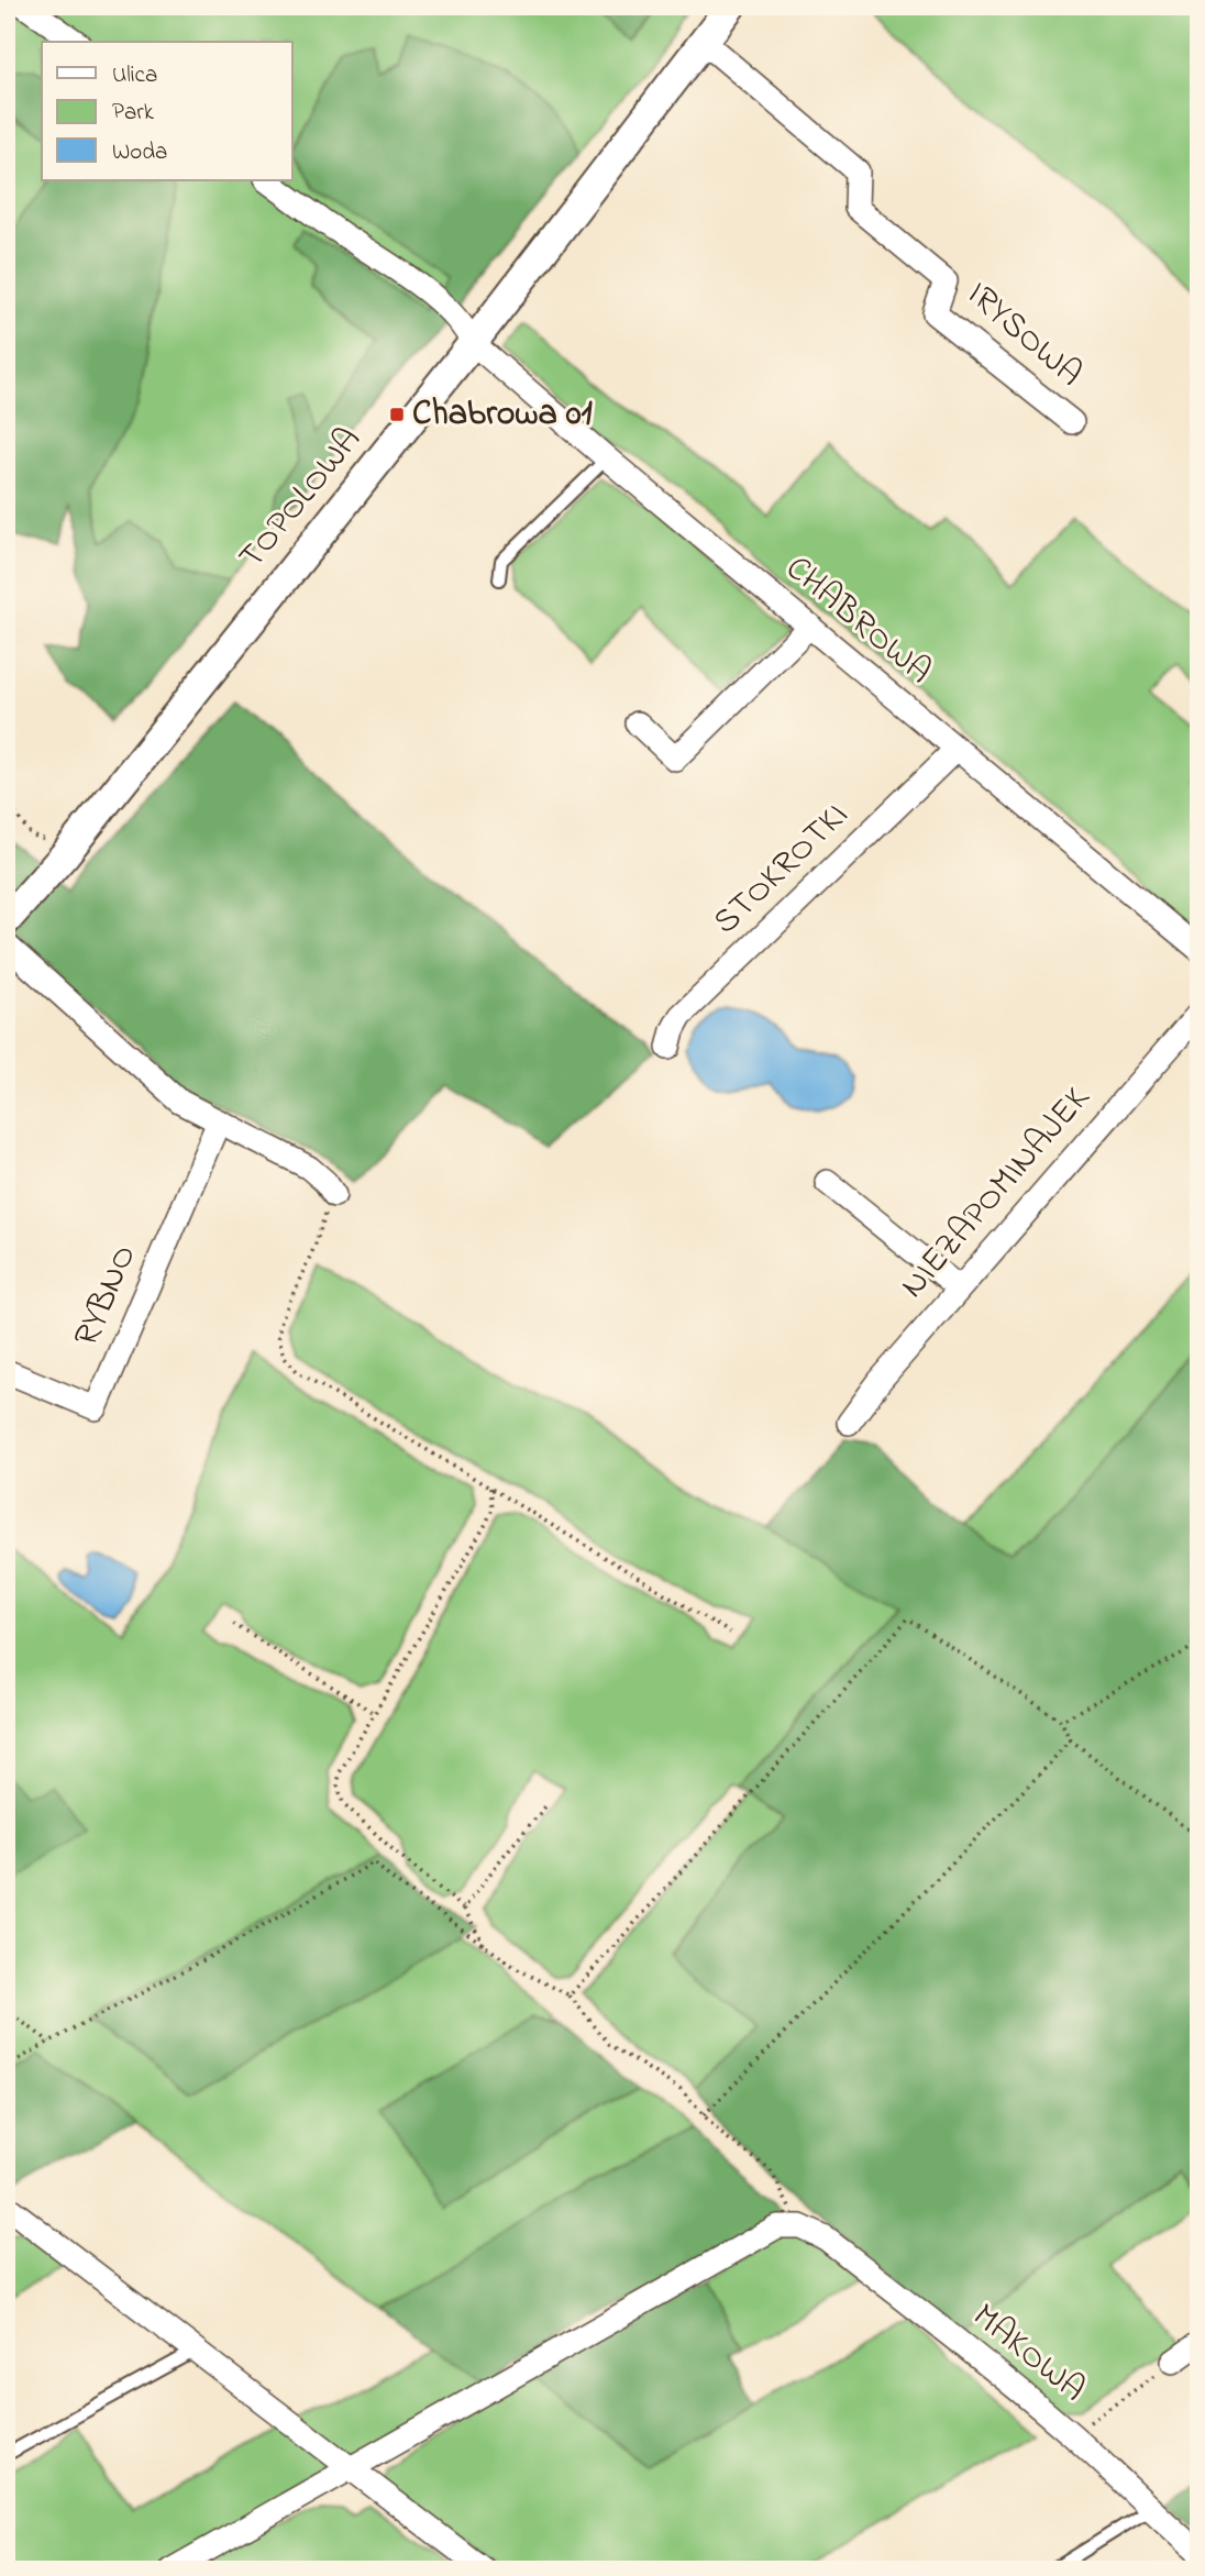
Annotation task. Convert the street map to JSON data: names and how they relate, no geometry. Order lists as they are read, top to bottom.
{
  "streets": {
    "street": [
      "IRYSOWA",
      "TOPOLOWA",
      "CHABROWA",
      "STOKROTKI",
      "NIEZAPOMINAJEK",
      "RYBNO",
      "MAKOWA"
    ]
  },
  "crossings": [
    ["IRYSOWA", "TOPOLOWA"],
    ["TOPOLOWA", "CHABROWA"],
    ["CHABROWA", "STOKROTKI"]
  ],
  "places": {
    "transit": ["Chabrowa 01"]
  },
  "legend": ["Ulica", "Park", "Woda"]
}
